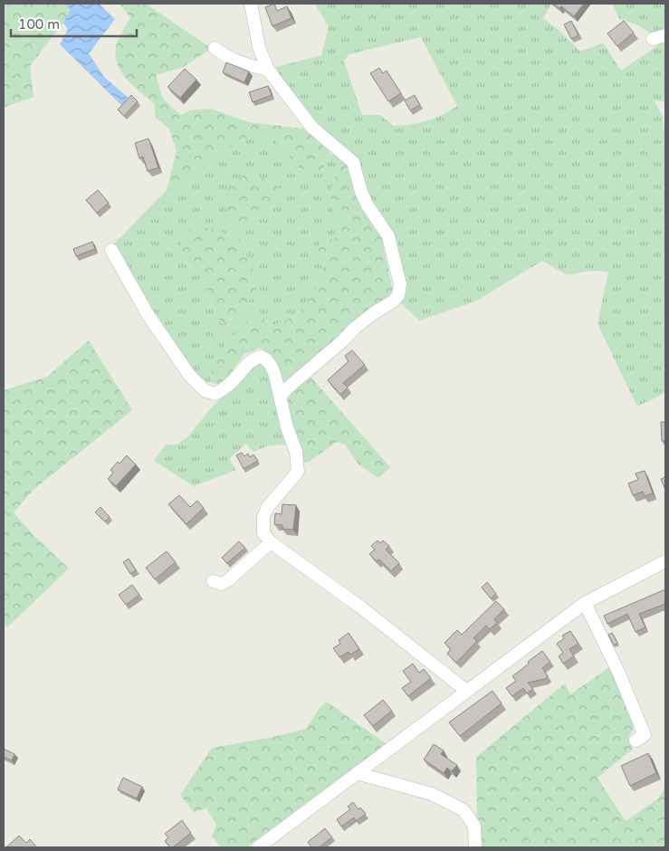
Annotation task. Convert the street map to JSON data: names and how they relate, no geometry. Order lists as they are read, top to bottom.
{
  "scale_bar": "100 m"
}
